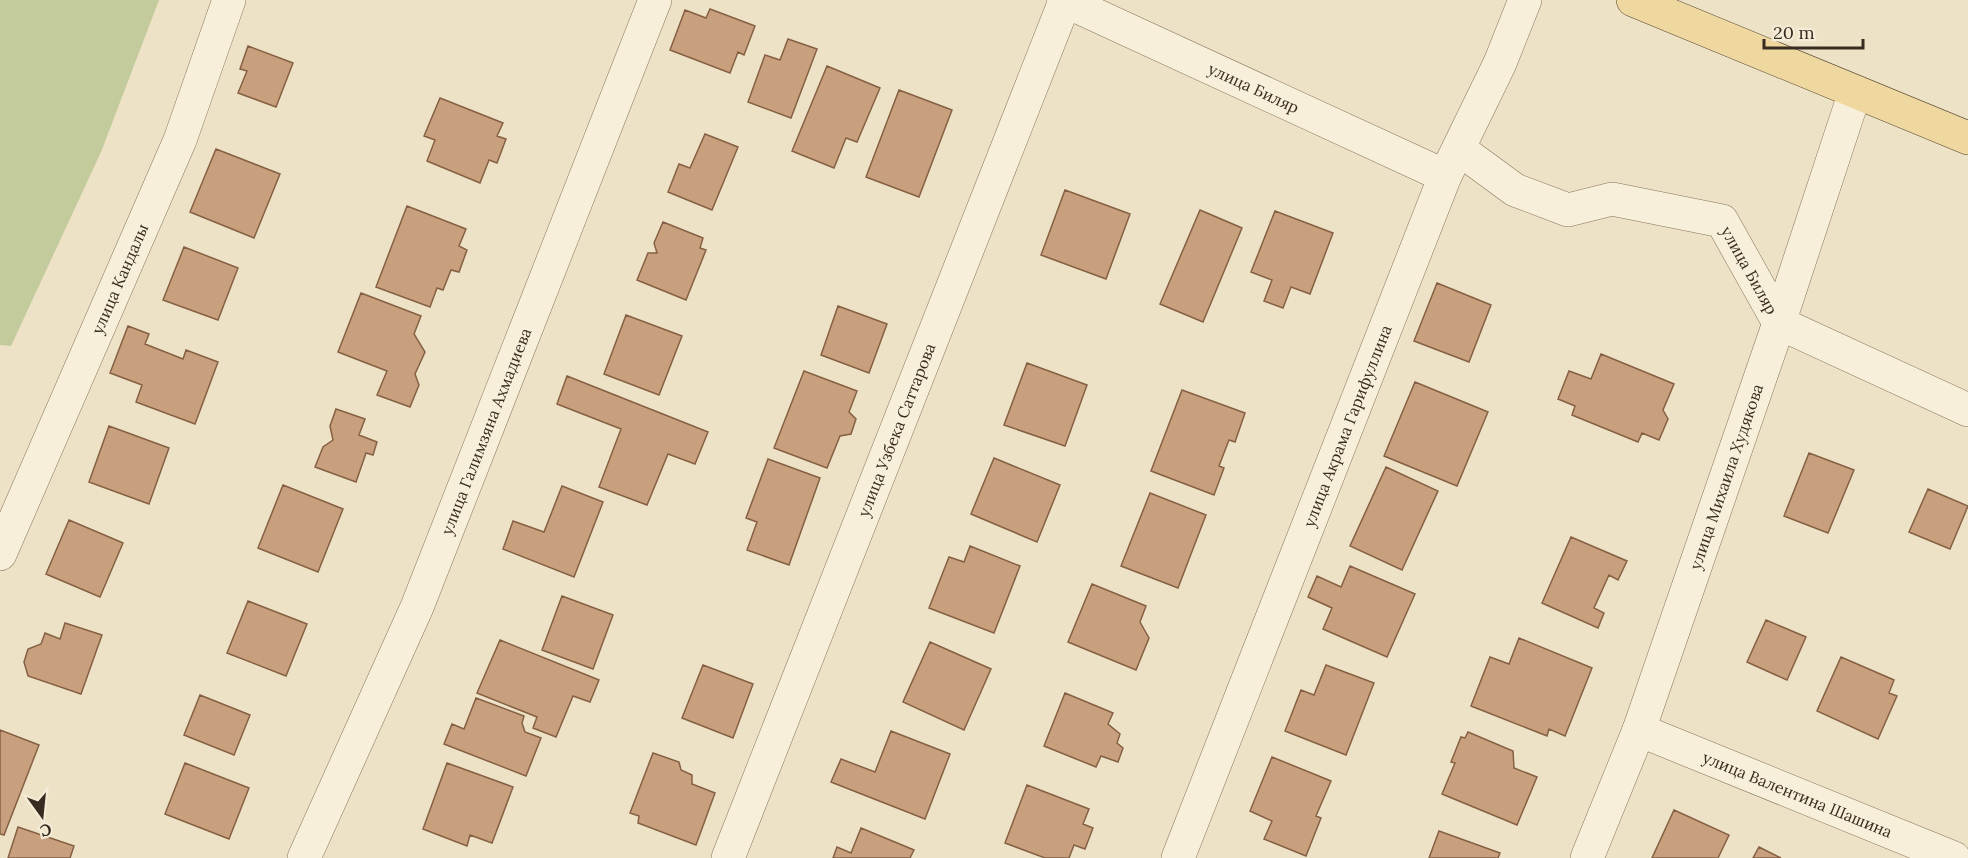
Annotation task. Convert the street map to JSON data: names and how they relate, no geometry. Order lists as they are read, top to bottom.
{
  "streets": {
    "street": [
      "улица Биляр",
      "улица Кандалы",
      "улица Акрама Гарифуллина",
      "улица Узбека Саттарова",
      "улица Галимзяна Ахмадиева",
      "улица Михаила Худякова",
      "улица Валентина Шашина"
    ]
  },
  "crossings": [
    ["улица Биляр", "улица Акрама Гарифуллина"],
    ["улица Биляр", "улица Узбека Саттарова"],
    ["улица Биляр", "улица Михаила Худякова"],
    ["улица Михаила Худякова", "улица Валентина Шашина"]
  ],
  "scale_bar": "20 m",
  "north": "bottom"
}
